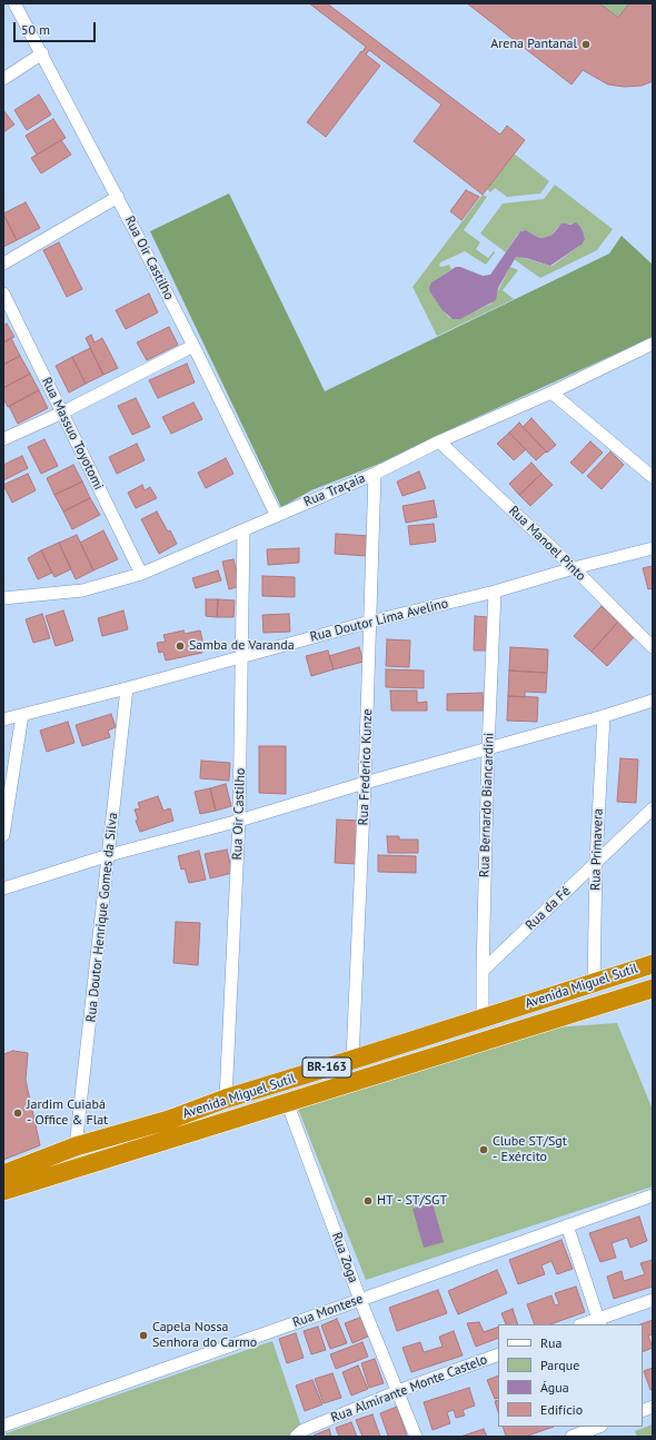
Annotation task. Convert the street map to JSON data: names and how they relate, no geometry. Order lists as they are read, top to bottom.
{
  "streets": {
    "highway": ["Avenida Miguel Sutil", "BR-163"],
    "street": [
      "Rua Oir Castilho",
      "Rua Massuo Toyotomi",
      "Rua Traçaia",
      "Rua Manoel Pinto",
      "Rua Doutor Lima Avelino",
      "Rua Frederico Kunze",
      "Rua Bernardo Biancardini",
      "Rua Primavera",
      "Rua da Fé",
      "Rua Doutor Henrique Gomes da Silva",
      "Rua Zoga",
      "Rua Montese",
      "Rua Almirante Monte Castelo"
    ]
  },
  "crossings": [
    ["Rua Oir Castilho", "Rua Traçaia"],
    ["Rua Oir Castilho", "Rua Doutor Lima Avelino"],
    ["Rua Oir Castilho", "Avenida Miguel Sutil"],
    ["Rua Massuo Toyotomi", "Rua Traçaia"],
    ["Rua Traçaia", "Rua Manoel Pinto"],
    ["Rua Traçaia", "Rua Frederico Kunze"],
    ["Rua Manoel Pinto", "Rua Doutor Lima Avelino"],
    ["Rua Doutor Lima Avelino", "Rua Frederico Kunze"],
    ["Rua Doutor Lima Avelino", "Rua Bernardo Biancardini"],
    ["Rua Doutor Lima Avelino", "Rua Doutor Henrique Gomes da Silva"],
    ["Rua Frederico Kunze", "Avenida Miguel Sutil"],
    ["Rua Bernardo Biancardini", "Rua da Fé"],
    ["Rua Bernardo Biancardini", "Avenida Miguel Sutil"],
    ["Rua Primavera", "Rua da Fé"],
    ["Rua Primavera", "Avenida Miguel Sutil"],
    ["Rua Doutor Henrique Gomes da Silva", "Avenida Miguel Sutil"],
    ["Avenida Miguel Sutil", "Rua Zoga"],
    ["Rua Zoga", "Rua Montese"],
    ["Rua Zoga", "Rua Almirante Monte Castelo"]
  ],
  "places": [
    "Arena Pantanal",
    "Samba de Varanda",
    "Jardim Cuiabá - Office & Flat",
    "Clube ST/Sgt - Exército",
    "HT - ST/SGT",
    "Capela Nossa Senhora do Carmo"
  ],
  "legend": [
    "Rua",
    "Parque",
    "Água",
    "Edifício"
  ],
  "scale_bar": "50 m"
}
